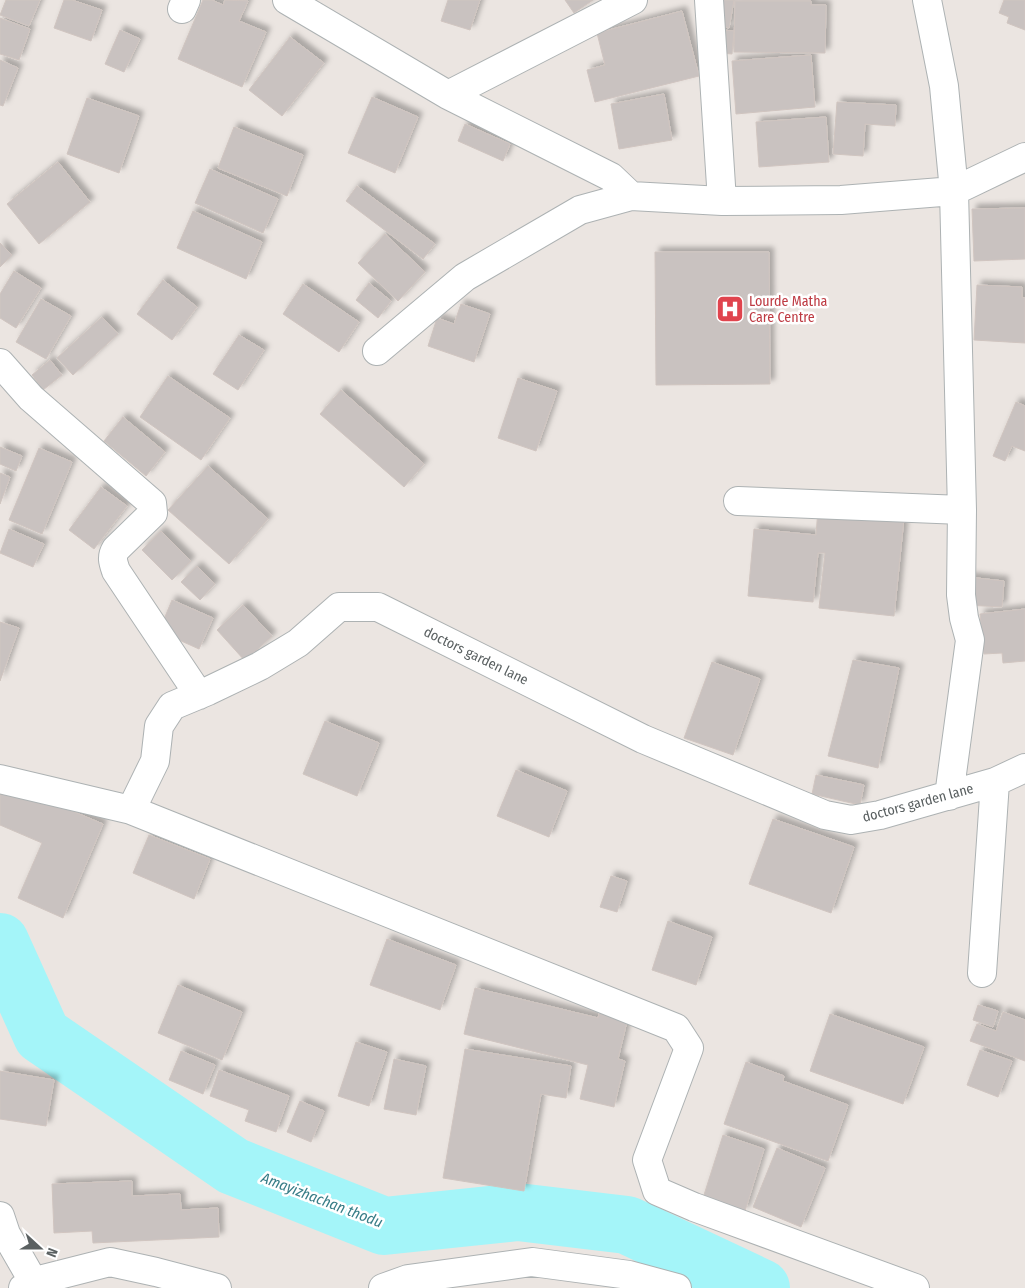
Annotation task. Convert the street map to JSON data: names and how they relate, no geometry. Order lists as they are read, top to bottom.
{
  "streets": {
    "street": ["doctors garden lane"]
  },
  "water": ["Amayizhachan thodu"],
  "places": {
    "hospital": ["Lourde Matha Care Centre"]
  },
  "north": "right"
}
